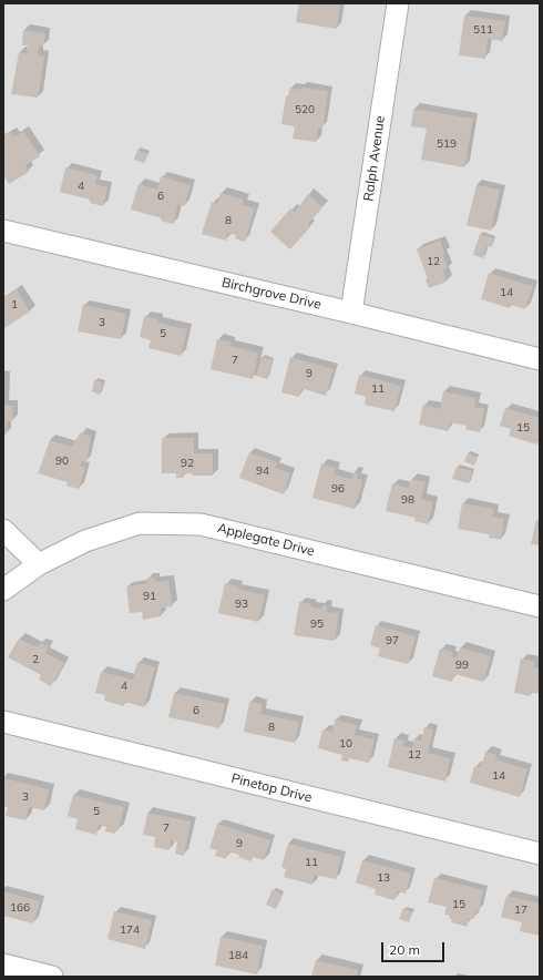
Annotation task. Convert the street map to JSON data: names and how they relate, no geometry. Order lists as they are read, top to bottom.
{
  "streets": {
    "street": [
      "Ralph Avenue",
      "Birchgrove Drive",
      "Applegate Drive",
      "Pinetop Drive"
    ]
  },
  "crossings": [
    ["Ralph Avenue", "Birchgrove Drive"]
  ],
  "house_numbers": [
    "511",
    "520",
    "519",
    "4",
    "6",
    "8",
    "12",
    "14",
    "1",
    "3",
    "5",
    "7",
    "9",
    "11",
    "15",
    "90",
    "92",
    "94",
    "96",
    "98",
    "91",
    "93",
    "95",
    "97",
    "2",
    "99",
    "4",
    "6",
    "8",
    "10",
    "12",
    "14",
    "3",
    "5",
    "7",
    "9",
    "11",
    "13",
    "15",
    "166",
    "17",
    "174",
    "184"
  ],
  "scale_bar": "20 m"
}
